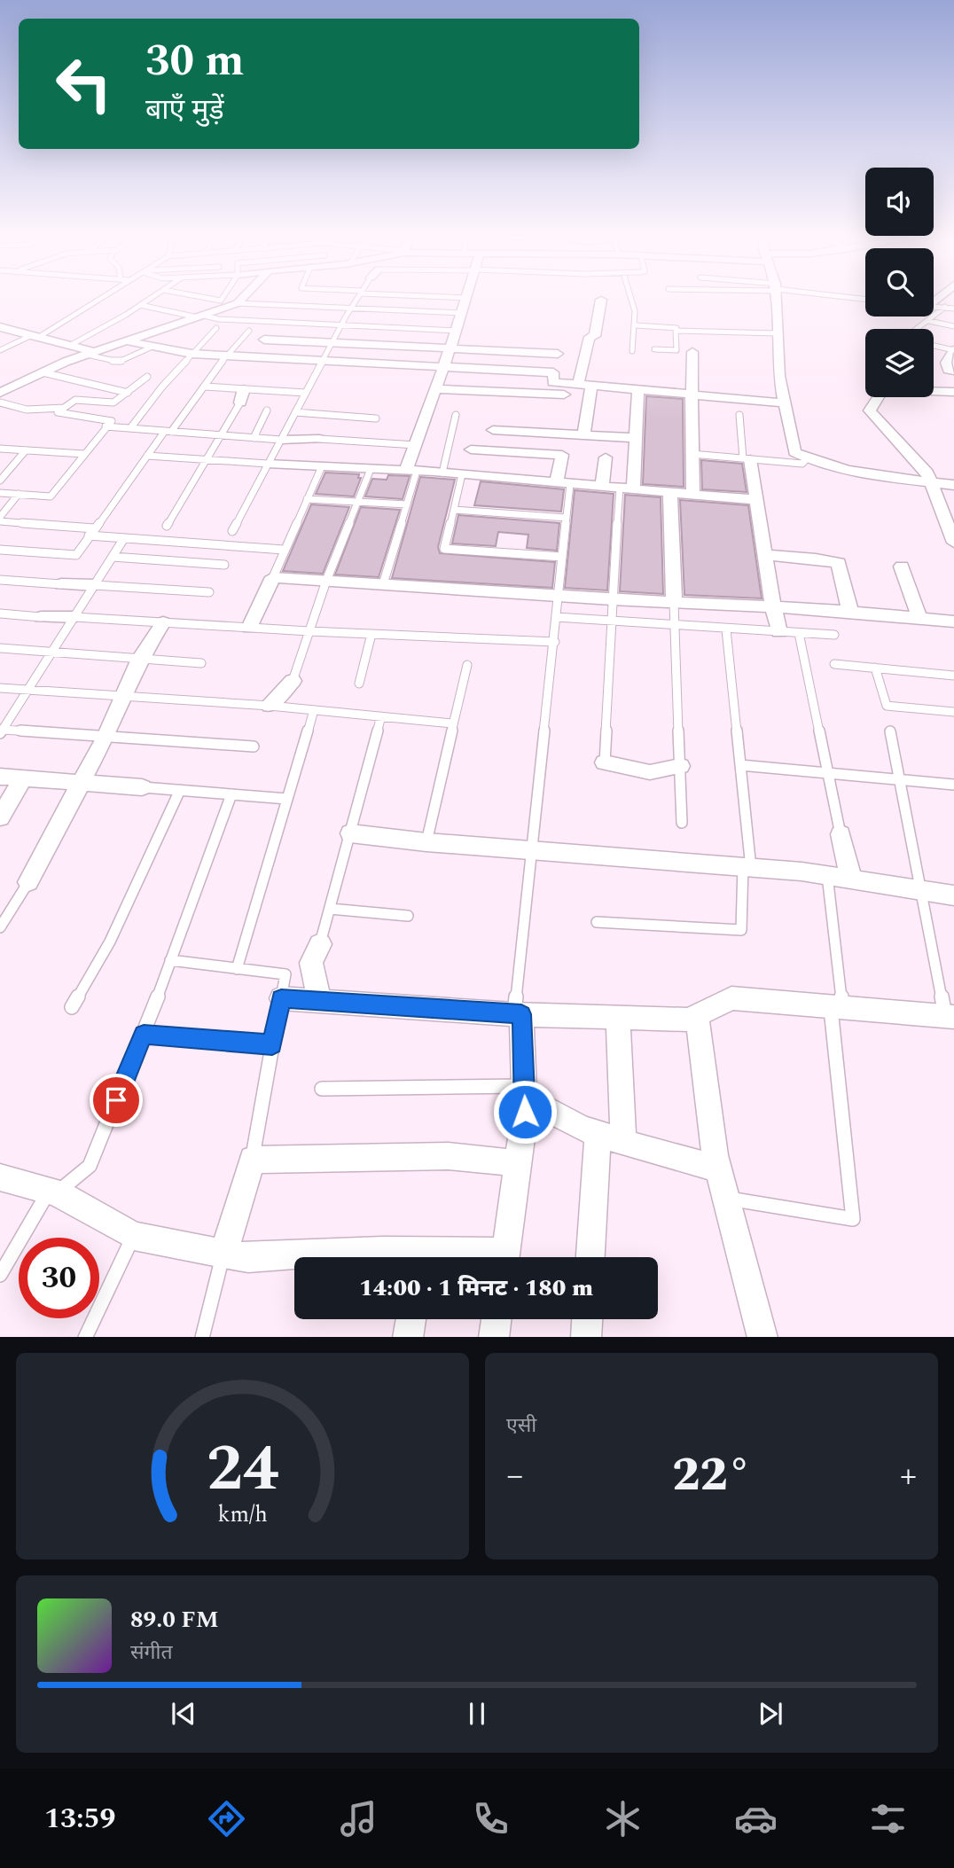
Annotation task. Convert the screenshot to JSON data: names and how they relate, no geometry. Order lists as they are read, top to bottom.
{
  "page": {
    "turn": ["30 m", "बाएँ मुड़ें"],
    "limit": "30",
    "trip": "14:00 · 1 मिनट · 180 m",
    "tile": "एसी",
    "heat": ["−", "22°", "+"],
    "song": ["89.0 FM", "संगीत"],
    "tabs": "13:59",
    "gauge": ["24", "km/h"]
  }
}
